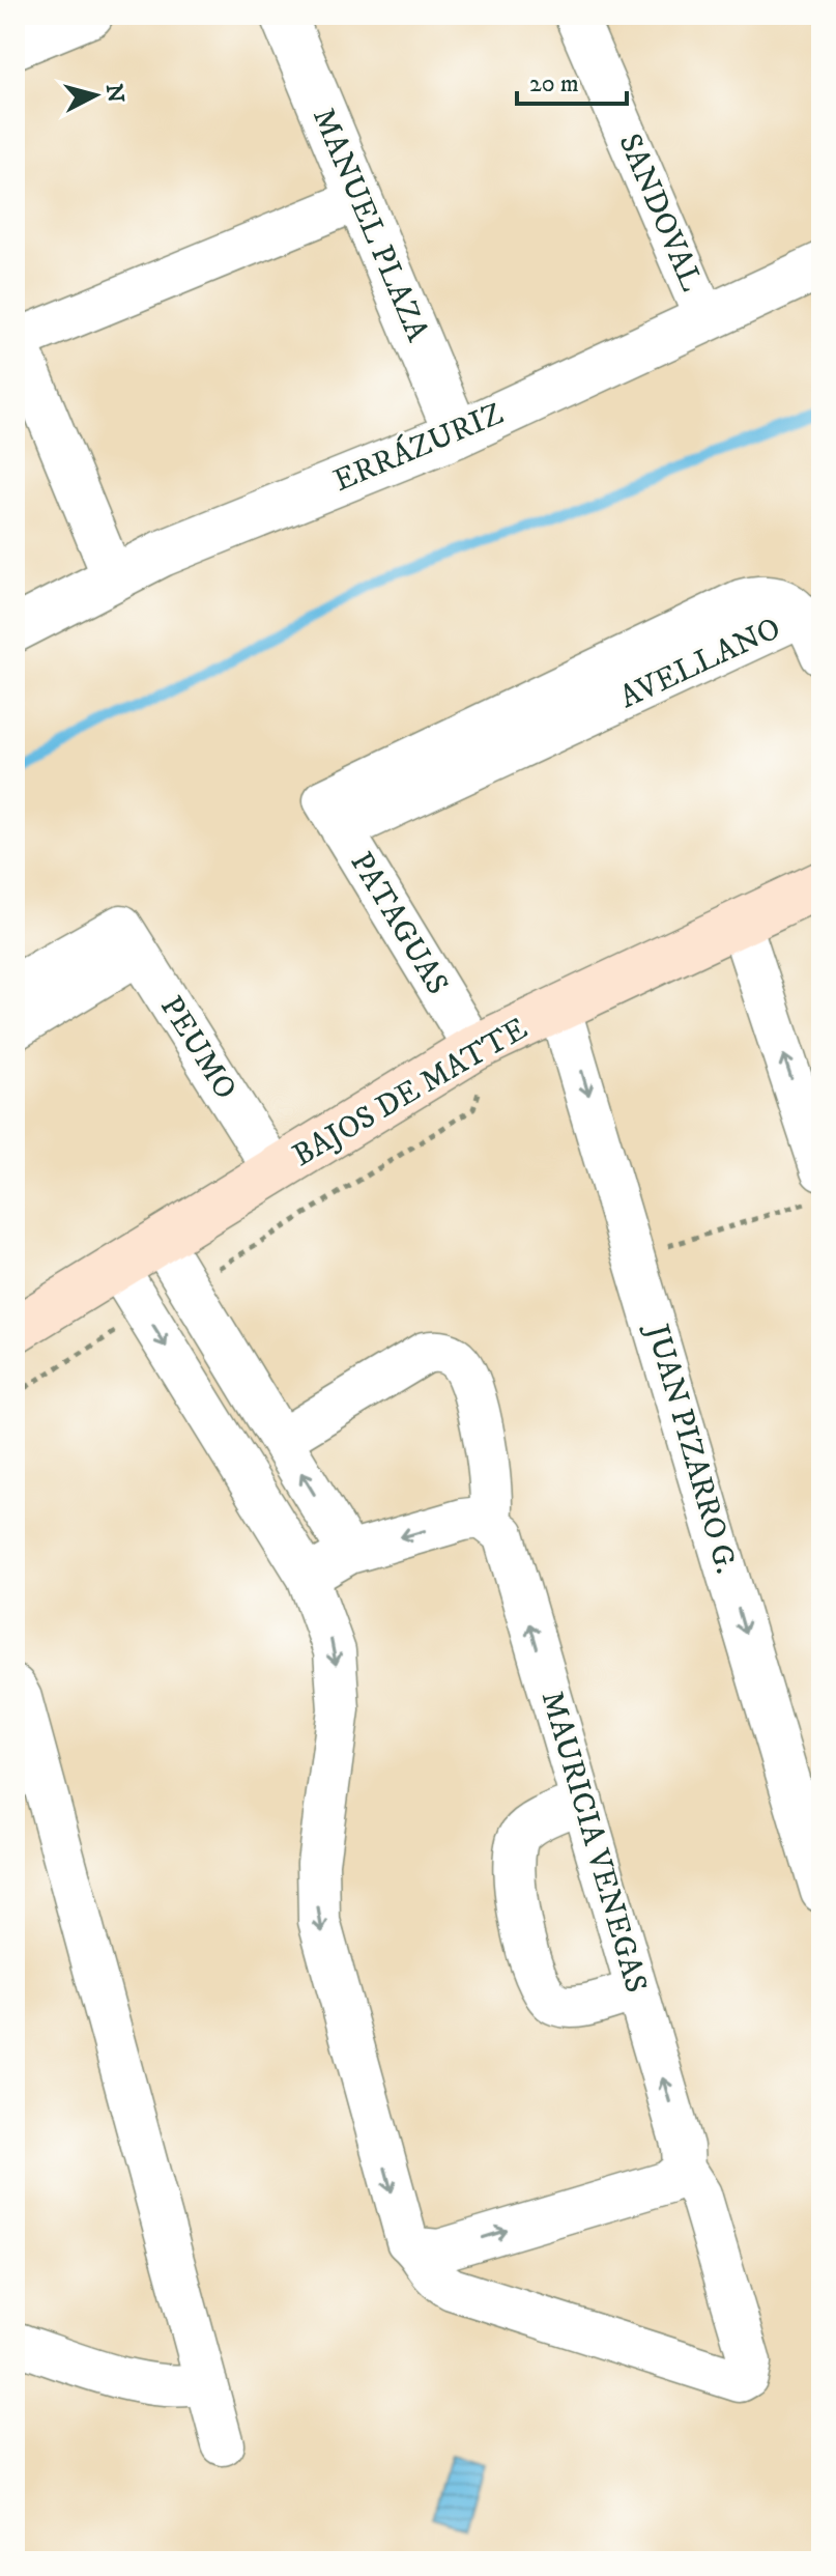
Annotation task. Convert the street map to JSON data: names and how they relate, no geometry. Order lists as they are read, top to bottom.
{
  "streets": {
    "main road": ["BAJOS DE MATTE"],
    "street": [
      "SANDOVAL",
      "MANUEL PLAZA",
      "ERRÁZURIZ",
      "AVELLANO",
      "PATAGUAS",
      "PEUMO",
      "JUAN PIZARRO G.",
      "MAURICIA VENEGAS"
    ]
  },
  "crossings": [
    ["SANDOVAL", "ERRÁZURIZ"],
    ["MANUEL PLAZA", "ERRÁZURIZ"],
    ["AVELLANO", "PATAGUAS"],
    ["PATAGUAS", "BAJOS DE MATTE"],
    ["PEUMO", "BAJOS DE MATTE"],
    ["BAJOS DE MATTE", "JUAN PIZARRO G."]
  ],
  "scale_bar": "20 m",
  "north": "right"
}
